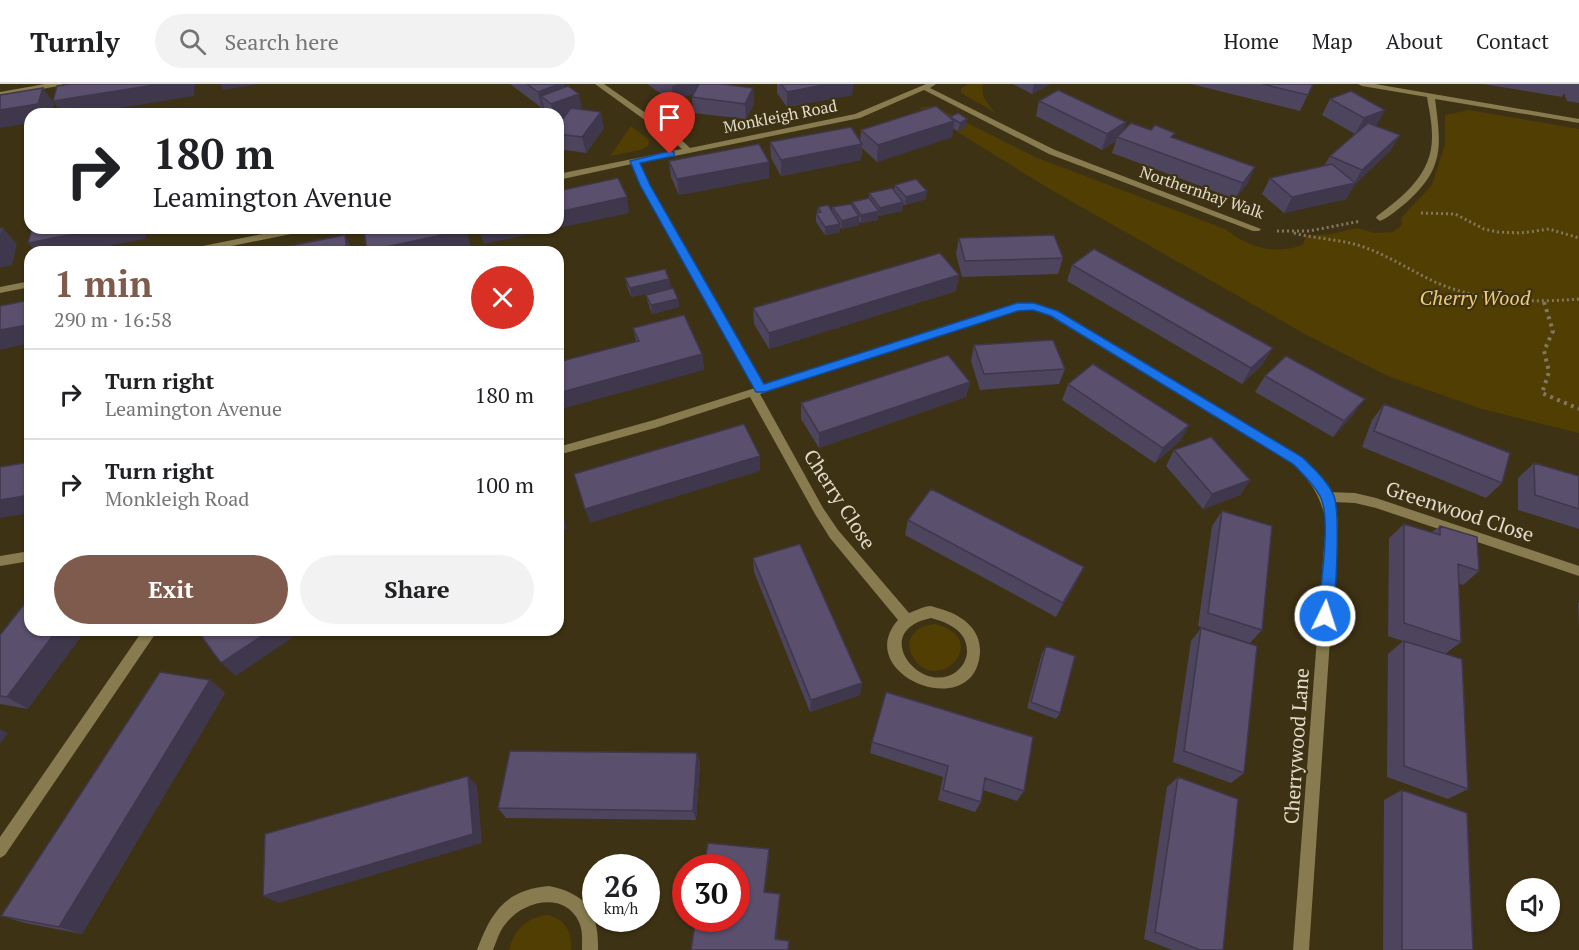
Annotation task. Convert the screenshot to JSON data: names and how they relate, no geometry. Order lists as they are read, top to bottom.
{
  "streets": {
    "street": [
      "Monkleigh Road",
      "Northernhay Walk",
      "Cherry Close",
      "Greenwood Close",
      "Cherrywood Lane"
    ]
  },
  "crossings": [
    ["Monkleigh Road", "Northernhay Walk"],
    ["Monkleigh Road", "Cherry Close"],
    ["Greenwood Close", "Cherrywood Lane"]
  ],
  "parks": ["Cherry Wood"],
  "page": {
    "header": "Turnly",
    "search": "Search here",
    "nav": [
      "Home",
      "Map",
      "About",
      "Contact"
    ],
    "turn": ["180 m", "Leamington Avenue"],
    "heading": ["1 min", "290 m · 16:58"],
    "list": [
      {
        "name": "Turn right",
        "note": "Leamington Avenue",
        "value": "180 m"
      },
      {
        "name": "Turn right",
        "note": "Monkleigh Road",
        "value": "100 m"
      }
    ],
    "buttons": ["Exit", "Share"],
    "speed": "26 km/h",
    "limit": "30"
  }
}
